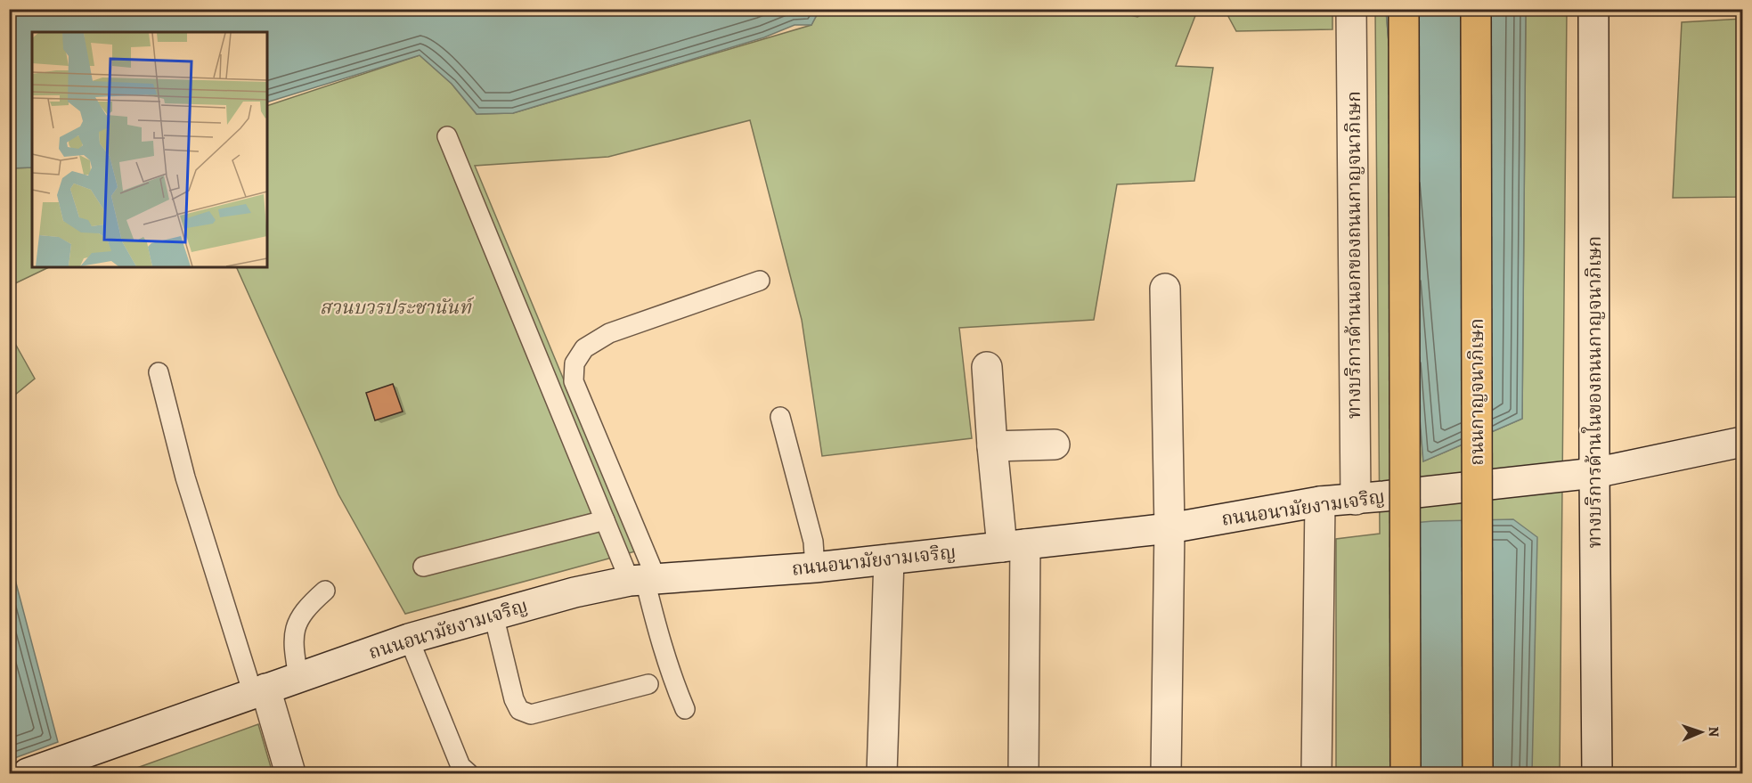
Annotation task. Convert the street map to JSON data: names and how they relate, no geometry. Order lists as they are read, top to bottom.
{
  "streets": {
    "highway": ["ถนนกาญจนาภิเษก"],
    "street": ["ทางบริการด้านนอกของถนนกาญจนาภิเษก", "ทางบริการด้านในของถนนกาญจนาภิเษก", "ถนนอนามัยงามเจริญ"]
  },
  "crossings": [
    ["ทางบริการด้านนอกของถนนกาญจนาภิเษก", "ถนนอนามัยงามเจริญ"],
    ["ทางบริการด้านในของถนนกาญจนาภิเษก", "ถนนอนามัยงามเจริญ"]
  ],
  "parks": ["สวนบวรประชานันท์"],
  "north": "right"
}
